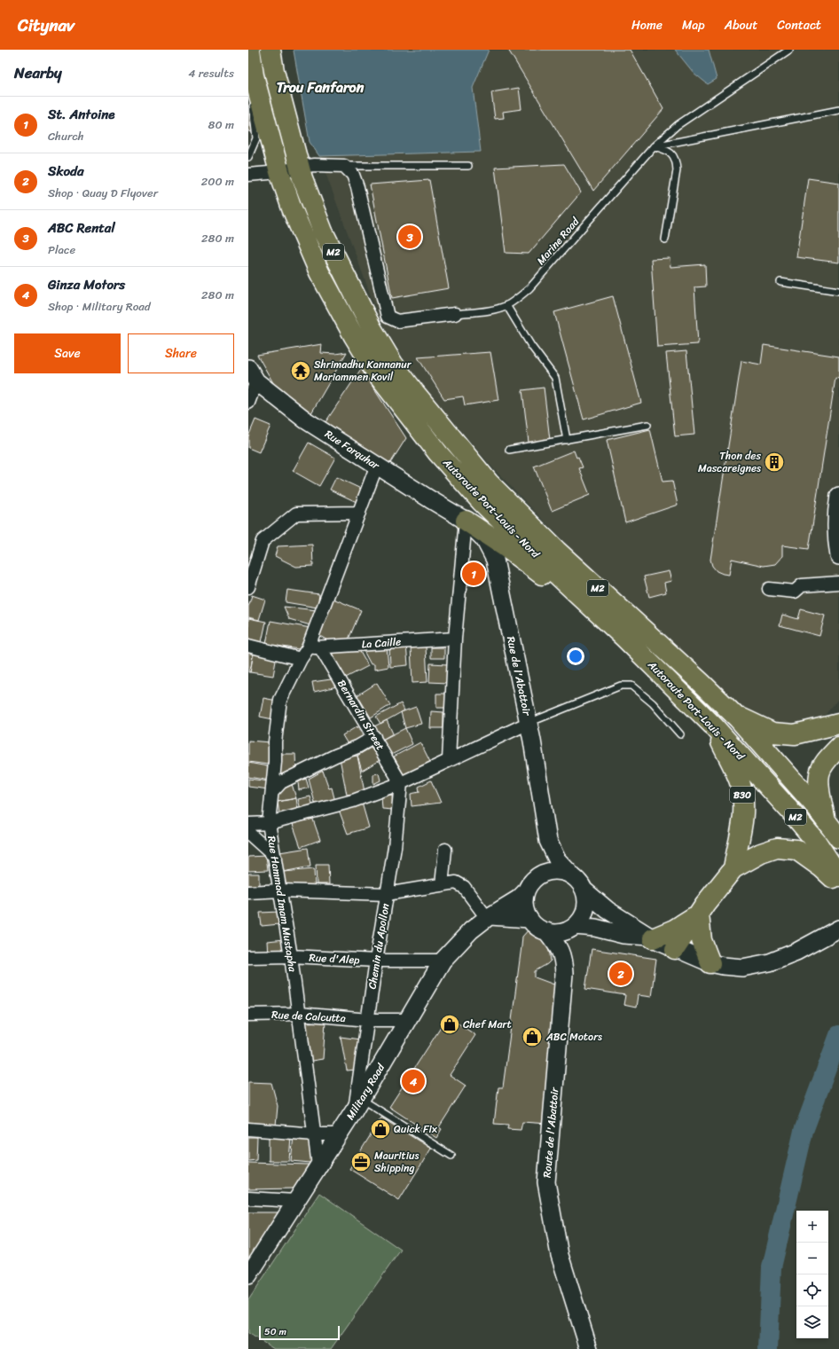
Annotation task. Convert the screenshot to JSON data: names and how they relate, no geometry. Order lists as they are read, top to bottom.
{
  "streets": {
    "highway": ["M2", "Autoroute Port-Louis - Nord", "B30"],
    "street": [
      "Rue Farquhar",
      "La Caille",
      "Rue de l'Abattoir",
      "Bernardin Street",
      "Rue Hammad Imam Mustapha",
      "Chemin du Apollon",
      "Rue d'Alep",
      "Rue de Calcutta",
      "Military Road",
      "Route de l'Abattoir"
    ],
    "lane": ["Marine Road"]
  },
  "crossings": [
    ["Rue Farquhar", "Rue de l'Abattoir"],
    ["Autoroute Port-Louis - Nord", "B30"],
    ["La Caille", "Bernardin Street"],
    ["La Caille", "Rue Hammad Imam Mustapha"],
    ["Rue de l'Abattoir", "Military Road"],
    ["Rue de l'Abattoir", "Route de l'Abattoir"],
    ["Bernardin Street", "Chemin du Apollon"],
    ["Rue Hammad Imam Mustapha", "Rue d'Alep"],
    ["Rue Hammad Imam Mustapha", "Rue de Calcutta"],
    ["Rue Hammad Imam Mustapha", "Military Road"],
    ["Chemin du Apollon", "Rue d'Alep"],
    ["Chemin du Apollon", "Rue de Calcutta"],
    ["Chemin du Apollon", "Military Road"],
    ["Rue d'Alep", "Military Road"],
    ["Rue de Calcutta", "Military Road"],
    ["Military Road", "Route de l'Abattoir"]
  ],
  "districts": ["Trou Fanfaron"],
  "places": {
    "temple": ["Shrimadhu Kannanur Mariammen Kovil"],
    "building": ["Thon des Mascareignes"],
    "shop": ["Chef Mart", "ABC Motors", "Quick Fix"],
    "office": ["Mauritius Shipping"]
  },
  "scale_bar": "50 m",
  "page": {
    "header": "Citynav",
    "nav": [
      "Home",
      "Map",
      "About",
      "Contact"
    ],
    "heading": ["Nearby", "4 results"],
    "list": [
      {
        "mark": "1",
        "name": "St. Antoine",
        "note": "Church",
        "value": "80 m"
      },
      {
        "mark": "2",
        "name": "Skoda",
        "note": "Shop · Quay D Flyover",
        "value": "200 m"
      },
      {
        "mark": "3",
        "name": "ABC Rental",
        "note": "Place",
        "value": "280 m"
      },
      {
        "mark": "4",
        "name": "Ginza Motors",
        "note": "Shop · Military Road",
        "value": "280 m"
      }
    ],
    "pins": [
      "3",
      "1",
      "2",
      "4"
    ],
    "buttons": ["Save", "Share"],
    "map_buttons": ["+", "−"],
    "scale": "50 m"
  }
}
